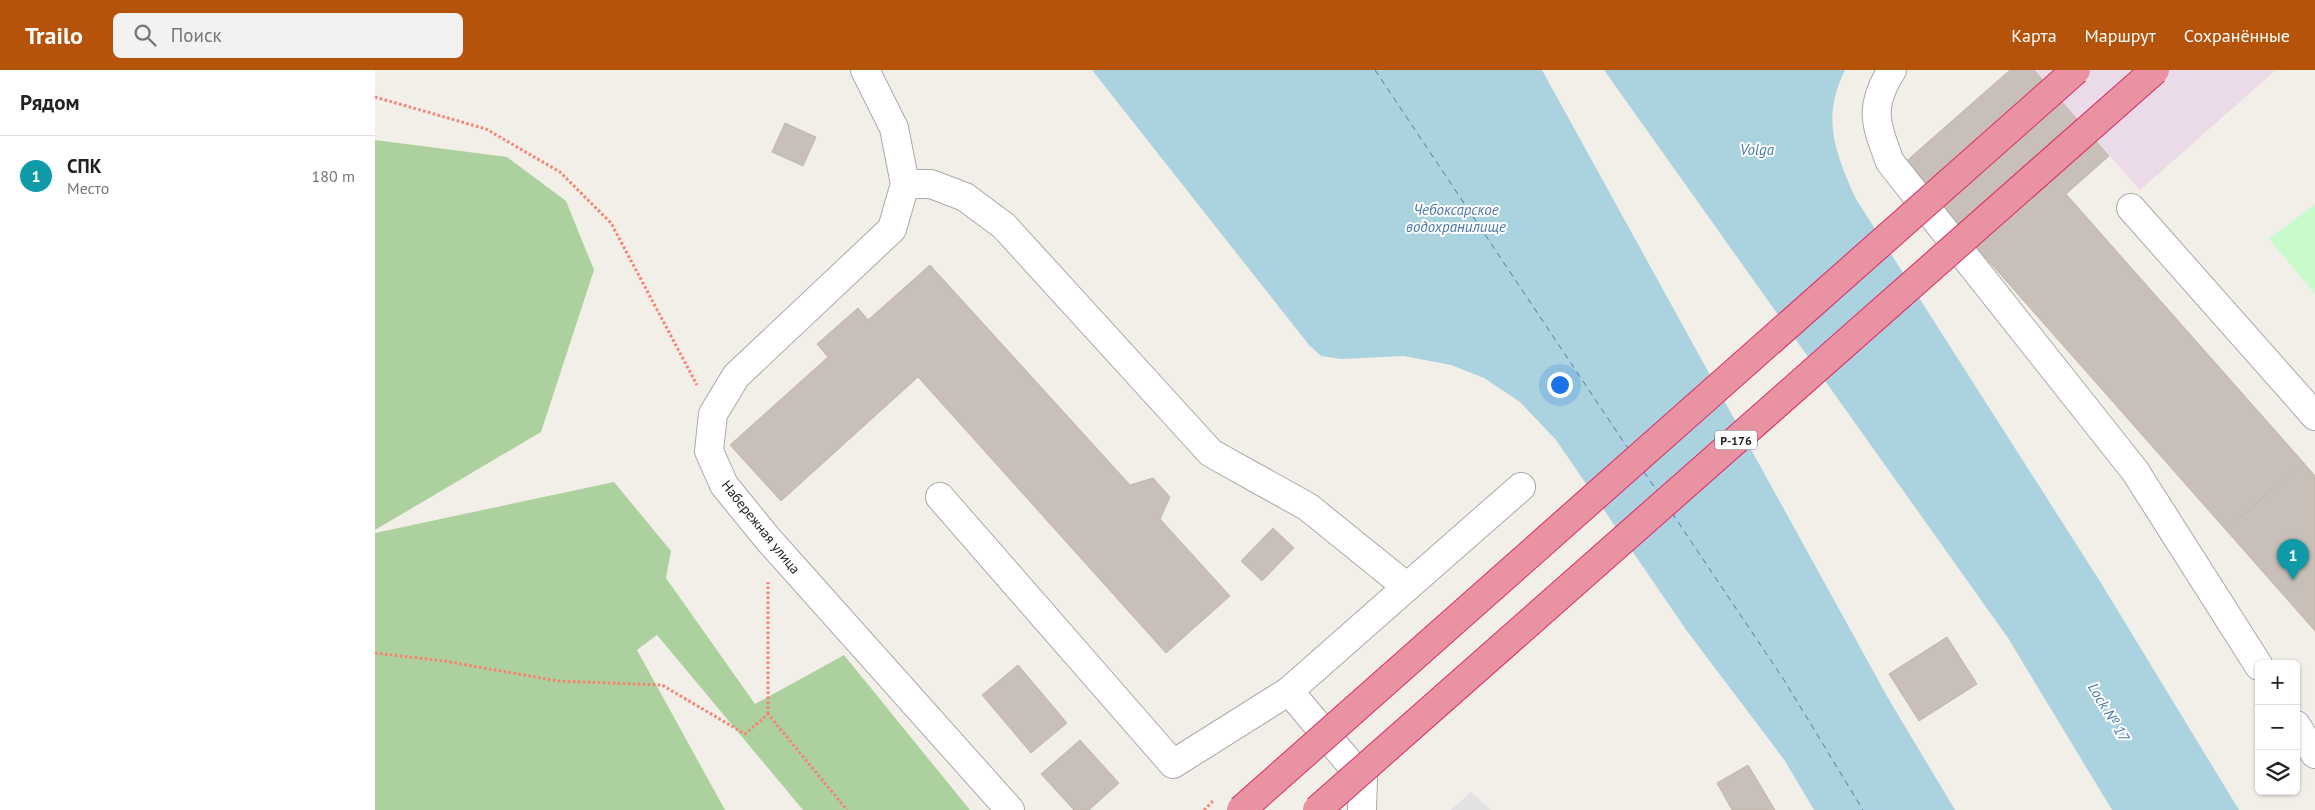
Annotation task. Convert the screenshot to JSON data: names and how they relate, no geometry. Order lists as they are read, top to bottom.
{
  "streets": {
    "highway": ["Р-176"],
    "street": ["Набережная улица"]
  },
  "water": ["Volga", "Чебоксарское водохранилище", "Lock № 17"],
  "page": {
    "header": "Trailo",
    "search": "Поиск",
    "nav": ["Карта", "Маршрут", "Сохранённые"],
    "heading": "Рядом",
    "list": [
      {
        "mark": "1",
        "name": "СПК",
        "note": "Место",
        "value": "180 m"
      }
    ],
    "pins": "1",
    "map_buttons": ["+", "−"]
  }
}
